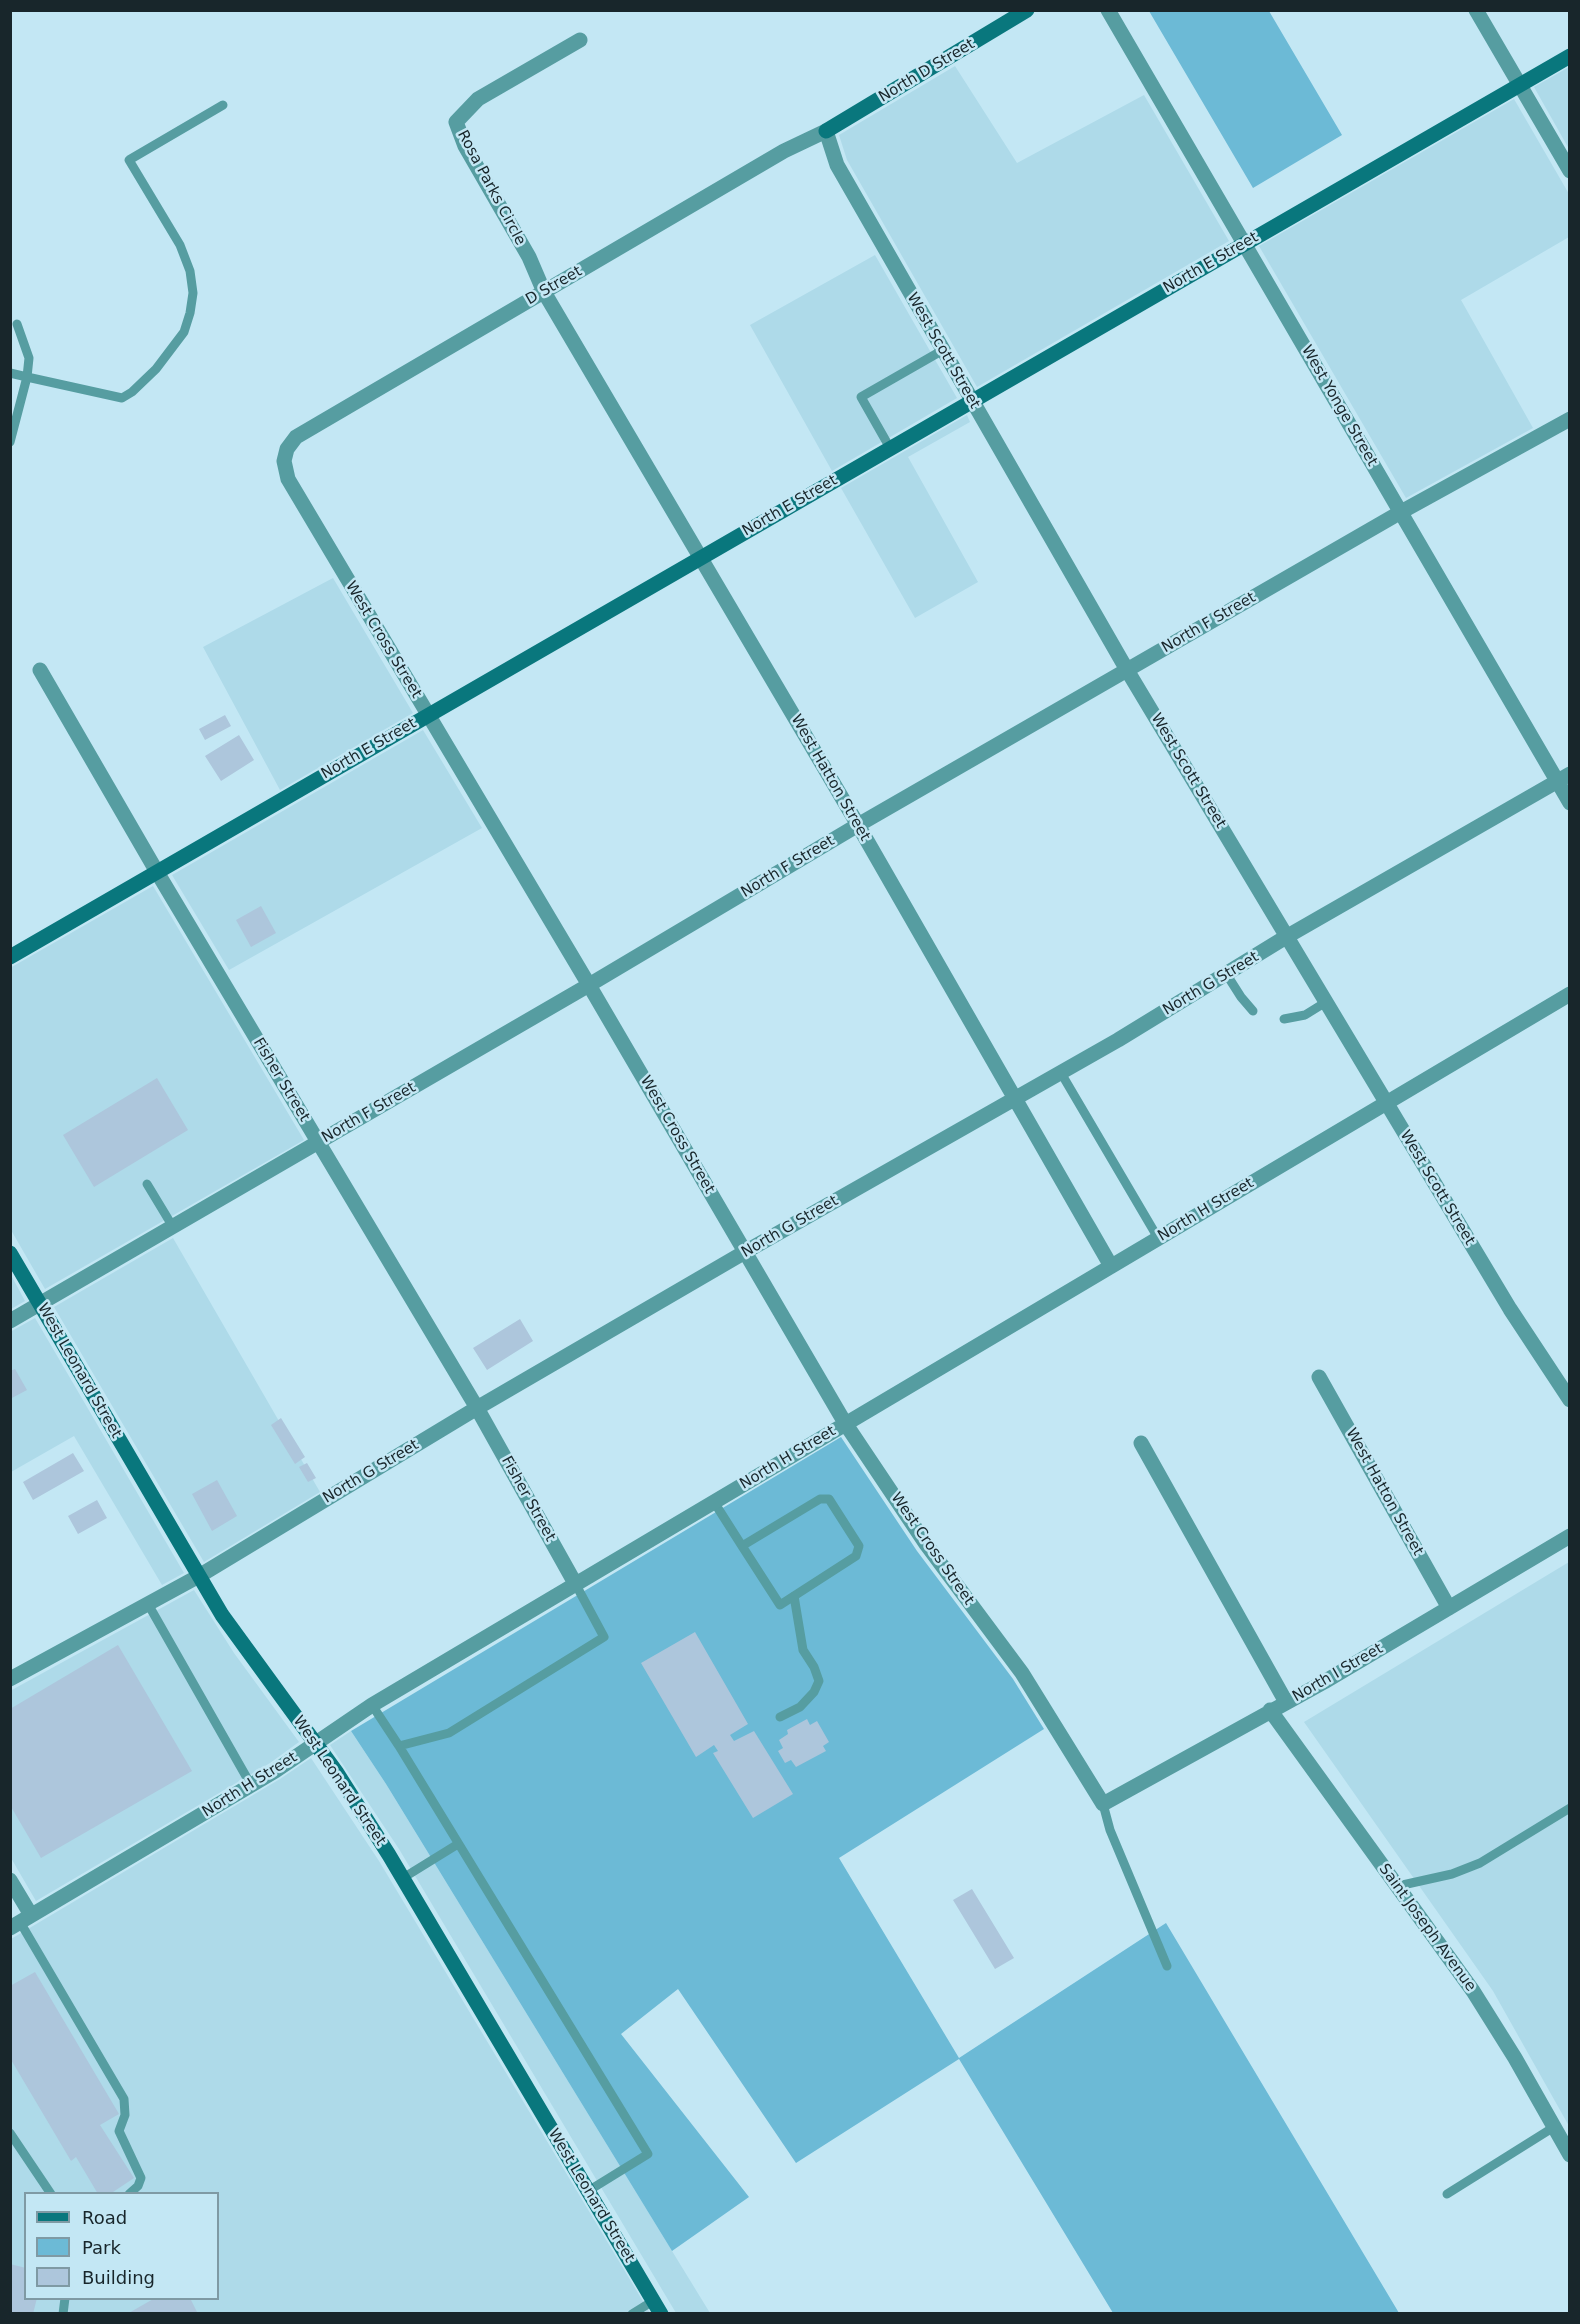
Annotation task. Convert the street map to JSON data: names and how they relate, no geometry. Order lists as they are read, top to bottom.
{
  "streets": {
    "street": [
      "North D Street",
      "Rosa Parks Circle",
      "North E Street",
      "D Street",
      "West Scott Street",
      "West Yonge Street",
      "North F Street",
      "West Cross Street",
      "West Hatton Street",
      "North G Street",
      "Fisher Street",
      "North H Street",
      "West Leonard Street",
      "North I Street",
      "Saint Joseph Avenue"
    ]
  },
  "crossings": [
    ["North D Street", "D Street"],
    ["North D Street", "West Scott Street"],
    ["Rosa Parks Circle", "D Street"],
    ["Rosa Parks Circle", "West Hatton Street"],
    ["North E Street", "West Scott Street"],
    ["North E Street", "West Yonge Street"],
    ["North E Street", "West Cross Street"],
    ["North E Street", "West Hatton Street"],
    ["North E Street", "Fisher Street"],
    ["D Street", "West Scott Street"],
    ["D Street", "West Cross Street"],
    ["D Street", "West Hatton Street"],
    ["West Scott Street", "North F Street"],
    ["West Scott Street", "North G Street"],
    ["West Scott Street", "North H Street"],
    ["West Yonge Street", "North F Street"],
    ["West Yonge Street", "North G Street"],
    ["North F Street", "West Cross Street"],
    ["North F Street", "West Hatton Street"],
    ["North F Street", "Fisher Street"],
    ["North F Street", "West Leonard Street"],
    ["West Cross Street", "North G Street"],
    ["West Cross Street", "North H Street"],
    ["West Cross Street", "North I Street"],
    ["West Hatton Street", "North G Street"],
    ["West Hatton Street", "North H Street"],
    ["West Hatton Street", "North I Street"],
    ["North G Street", "Fisher Street"],
    ["North G Street", "West Leonard Street"],
    ["Fisher Street", "North H Street"],
    ["North H Street", "West Leonard Street"],
    ["North I Street", "Saint Joseph Avenue"]
  ],
  "legend": ["Road", "Park", "Building"]
}
